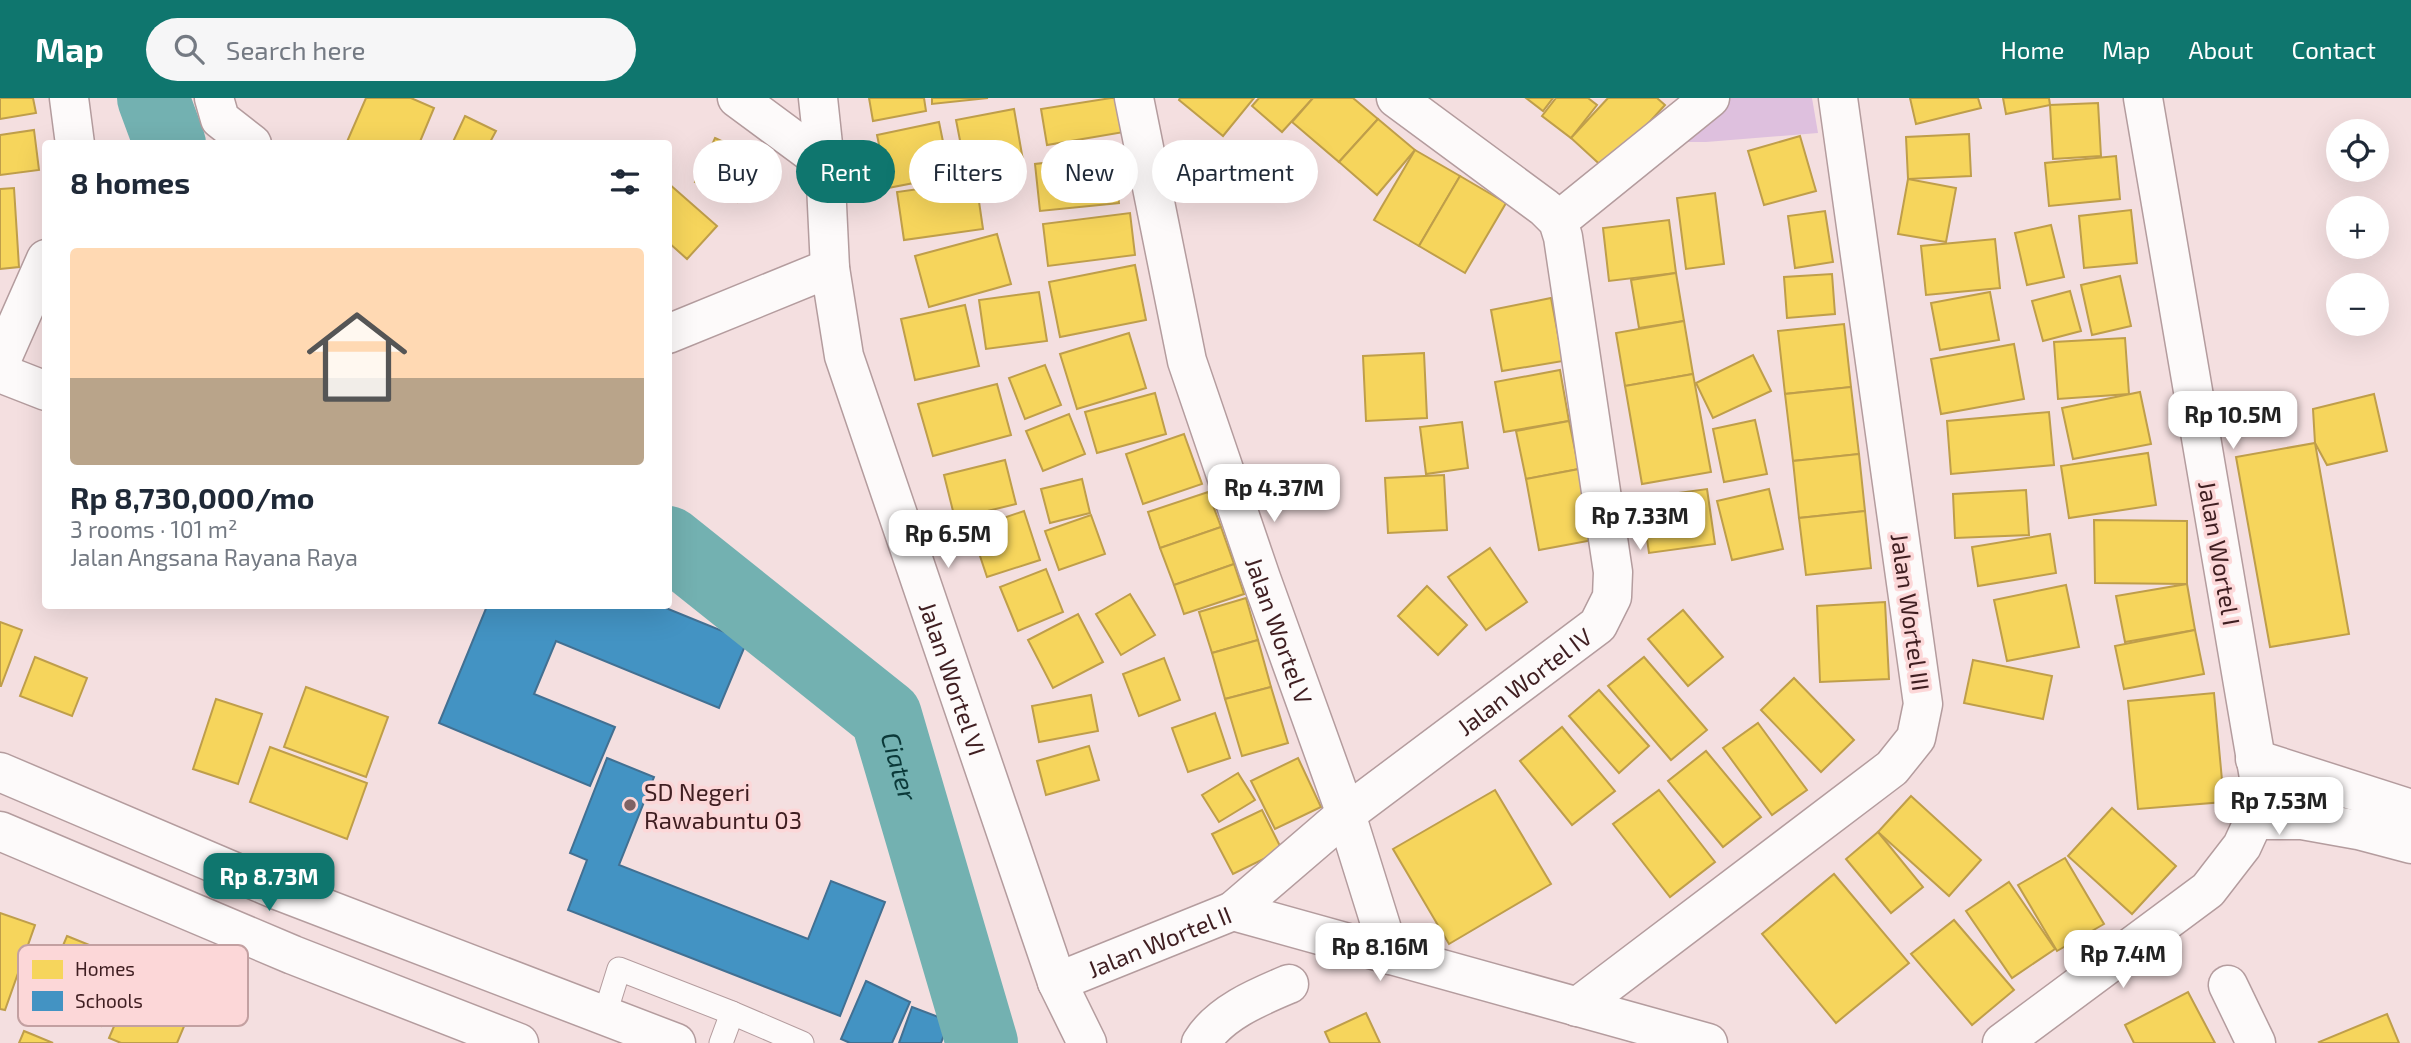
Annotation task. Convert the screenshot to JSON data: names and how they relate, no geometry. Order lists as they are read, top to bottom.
{
  "streets": {
    "street": [
      "Jalan Wortel I",
      "Jalan Wortel III",
      "Jalan Wortel V",
      "Jalan Wortel VI",
      "Jalan Wortel IV",
      "Jalan Wortel II"
    ]
  },
  "crossings": [
    ["Jalan Wortel III", "Jalan Wortel II"],
    ["Jalan Wortel V", "Jalan Wortel IV"],
    ["Jalan Wortel V", "Jalan Wortel II"],
    ["Jalan Wortel VI", "Jalan Wortel II"],
    ["Jalan Wortel IV", "Jalan Wortel II"]
  ],
  "water": ["Ciater"],
  "places": ["SD Negeri Rawabuntu 03"],
  "legend": ["Homes", "Schools"],
  "page": {
    "header": "Map",
    "search": "Search here",
    "nav": [
      "Home",
      "Map",
      "About",
      "Contact"
    ],
    "map_buttons": ["+", "−"],
    "chip": [
      "Buy",
      "Rent",
      "Filters",
      "New",
      "Apartment"
    ],
    "heading": "8 homes",
    "list": [
      {
        "name": "Rp 8,730,000/mo",
        "note": "3 rooms · 101 m² · Jalan Angsana Rayana Raya"
      }
    ],
    "price": [
      "Rp 10.5M",
      "Rp 4.37M",
      "Rp 7.33M",
      "Rp 6.5M",
      "Rp 7.53M",
      "Rp 8.73M",
      "Rp 8.16M",
      "Rp 7.4M"
    ]
  }
}
